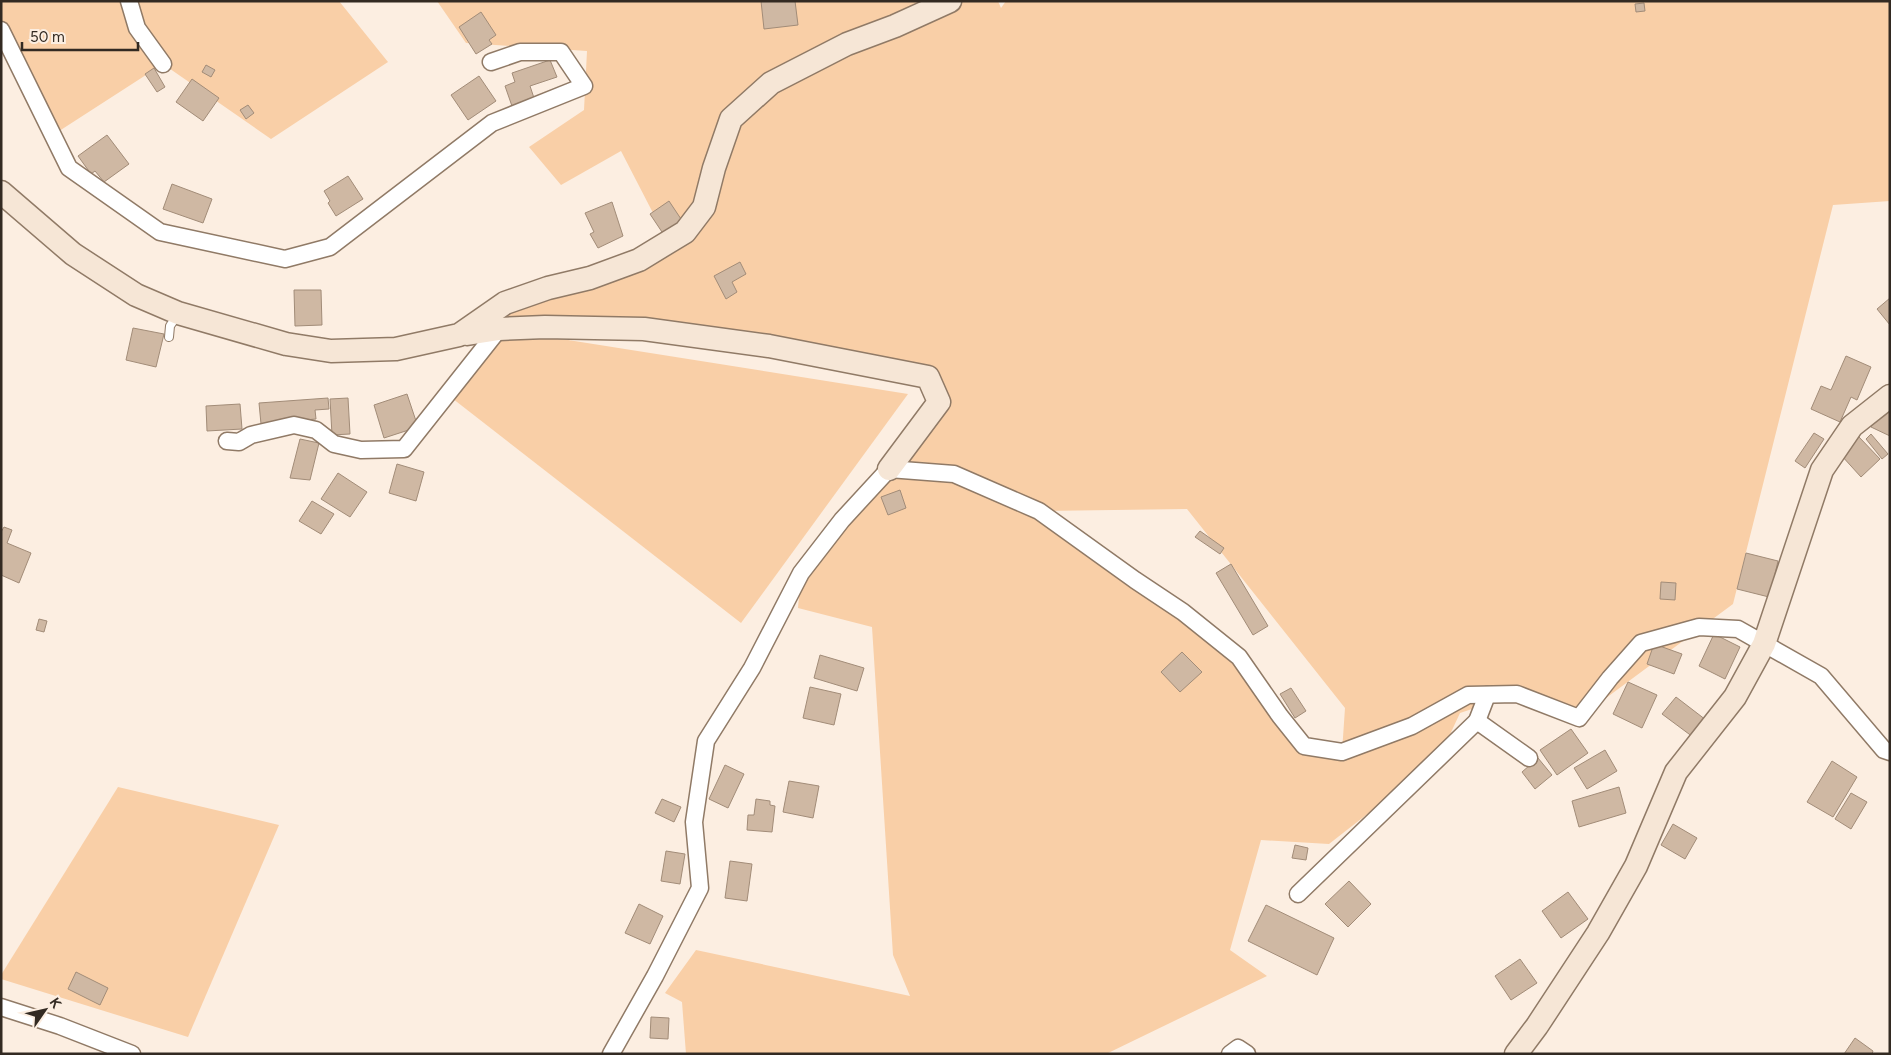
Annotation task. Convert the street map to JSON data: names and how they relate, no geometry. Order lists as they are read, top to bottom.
{
  "scale_bar": "50 m",
  "north": "top right"
}
